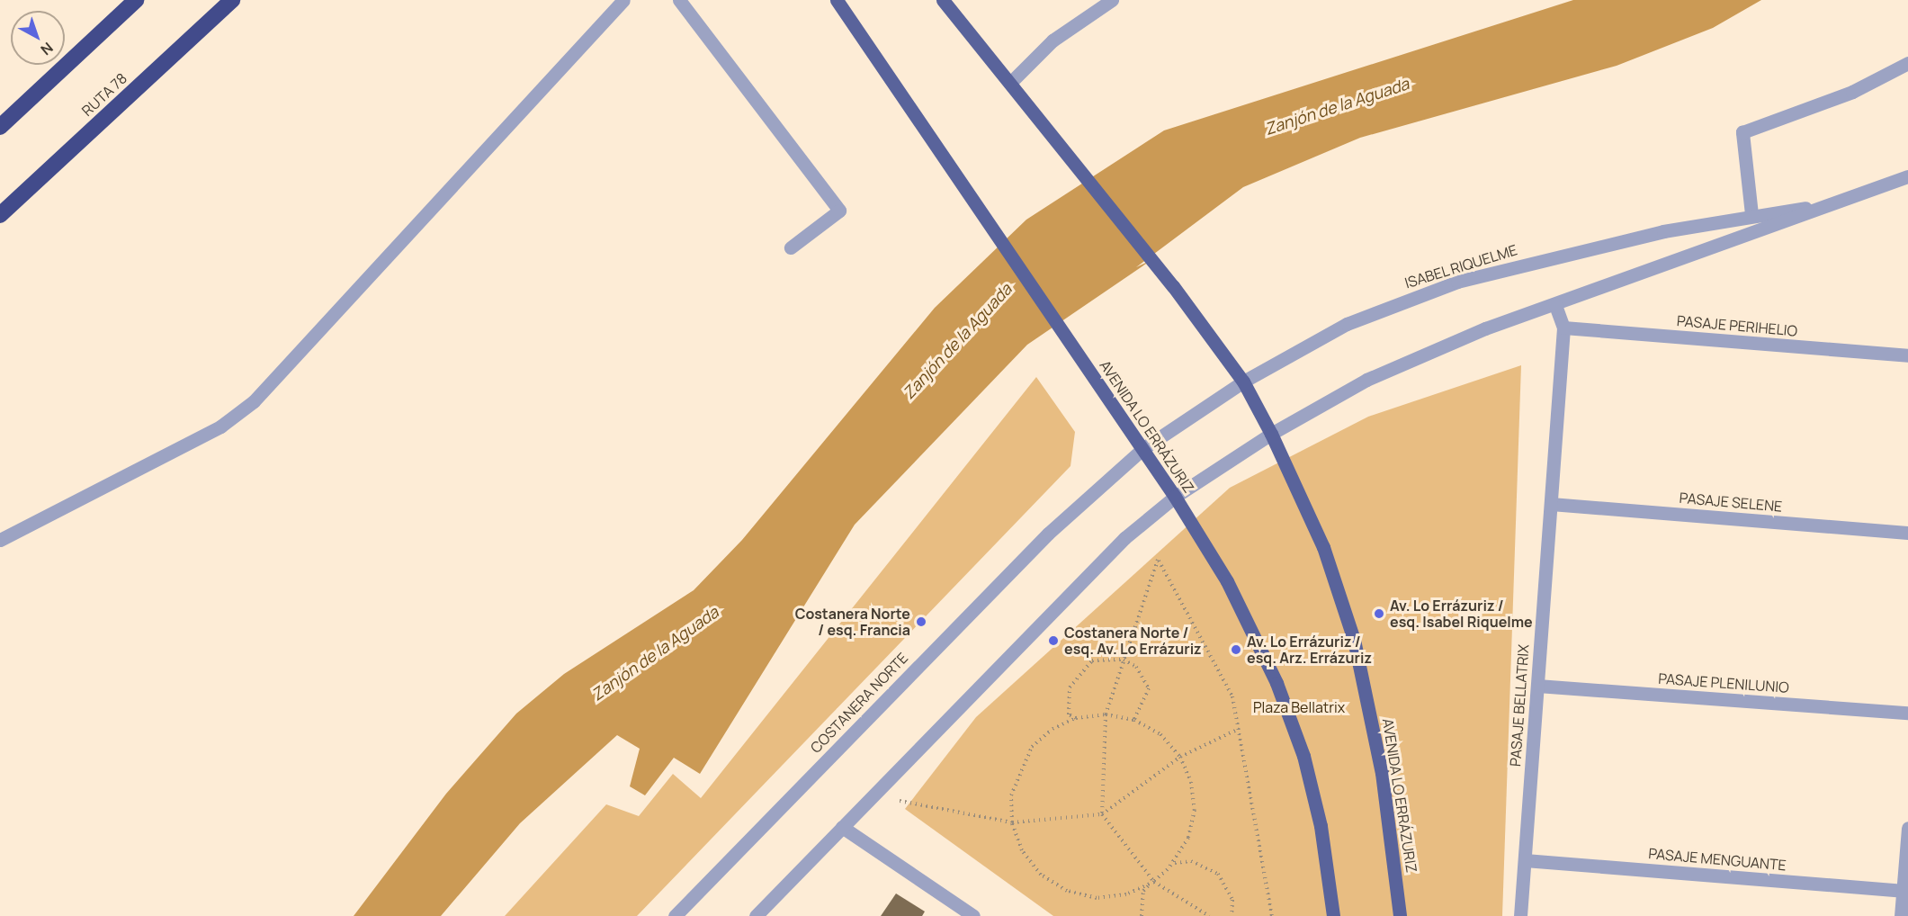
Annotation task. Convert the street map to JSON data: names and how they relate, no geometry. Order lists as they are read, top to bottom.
{
  "streets": {
    "highway": ["RUTA 78"],
    "main road": ["AVENIDA LO ERRÁZURIZ"],
    "street": [
      "ISABEL RIQUELME",
      "PASAJE PERIHELIO",
      "PASAJE SELENE",
      "PASAJE PLENILUNIO",
      "COSTANERA NORTE",
      "PASAJE BELLATRIX",
      "PASAJE MENGUANTE"
    ]
  },
  "crossings": [
    ["ISABEL RIQUELME", "AVENIDA LO ERRÁZURIZ"],
    ["ISABEL RIQUELME", "COSTANERA NORTE"],
    ["ISABEL RIQUELME", "PASAJE BELLATRIX"],
    ["PASAJE PERIHELIO", "PASAJE BELLATRIX"],
    ["AVENIDA LO ERRÁZURIZ", "COSTANERA NORTE"],
    ["PASAJE SELENE", "PASAJE BELLATRIX"],
    ["PASAJE PLENILUNIO", "PASAJE BELLATRIX"],
    ["PASAJE BELLATRIX", "PASAJE MENGUANTE"]
  ],
  "water": ["Zanjón de la Aguada"],
  "parks": ["Plaza Bellatrix"],
  "places": [
    "Av. Lo Errázuriz / esq. Isabel Riquelme",
    "Costanera Norte / esq. Francia",
    "Costanera Norte / esq. Av. Lo Errázuriz",
    "Av. Lo Errázuriz / esq. Arz. Errázuriz"
  ],
  "north": "bottom right"
}
